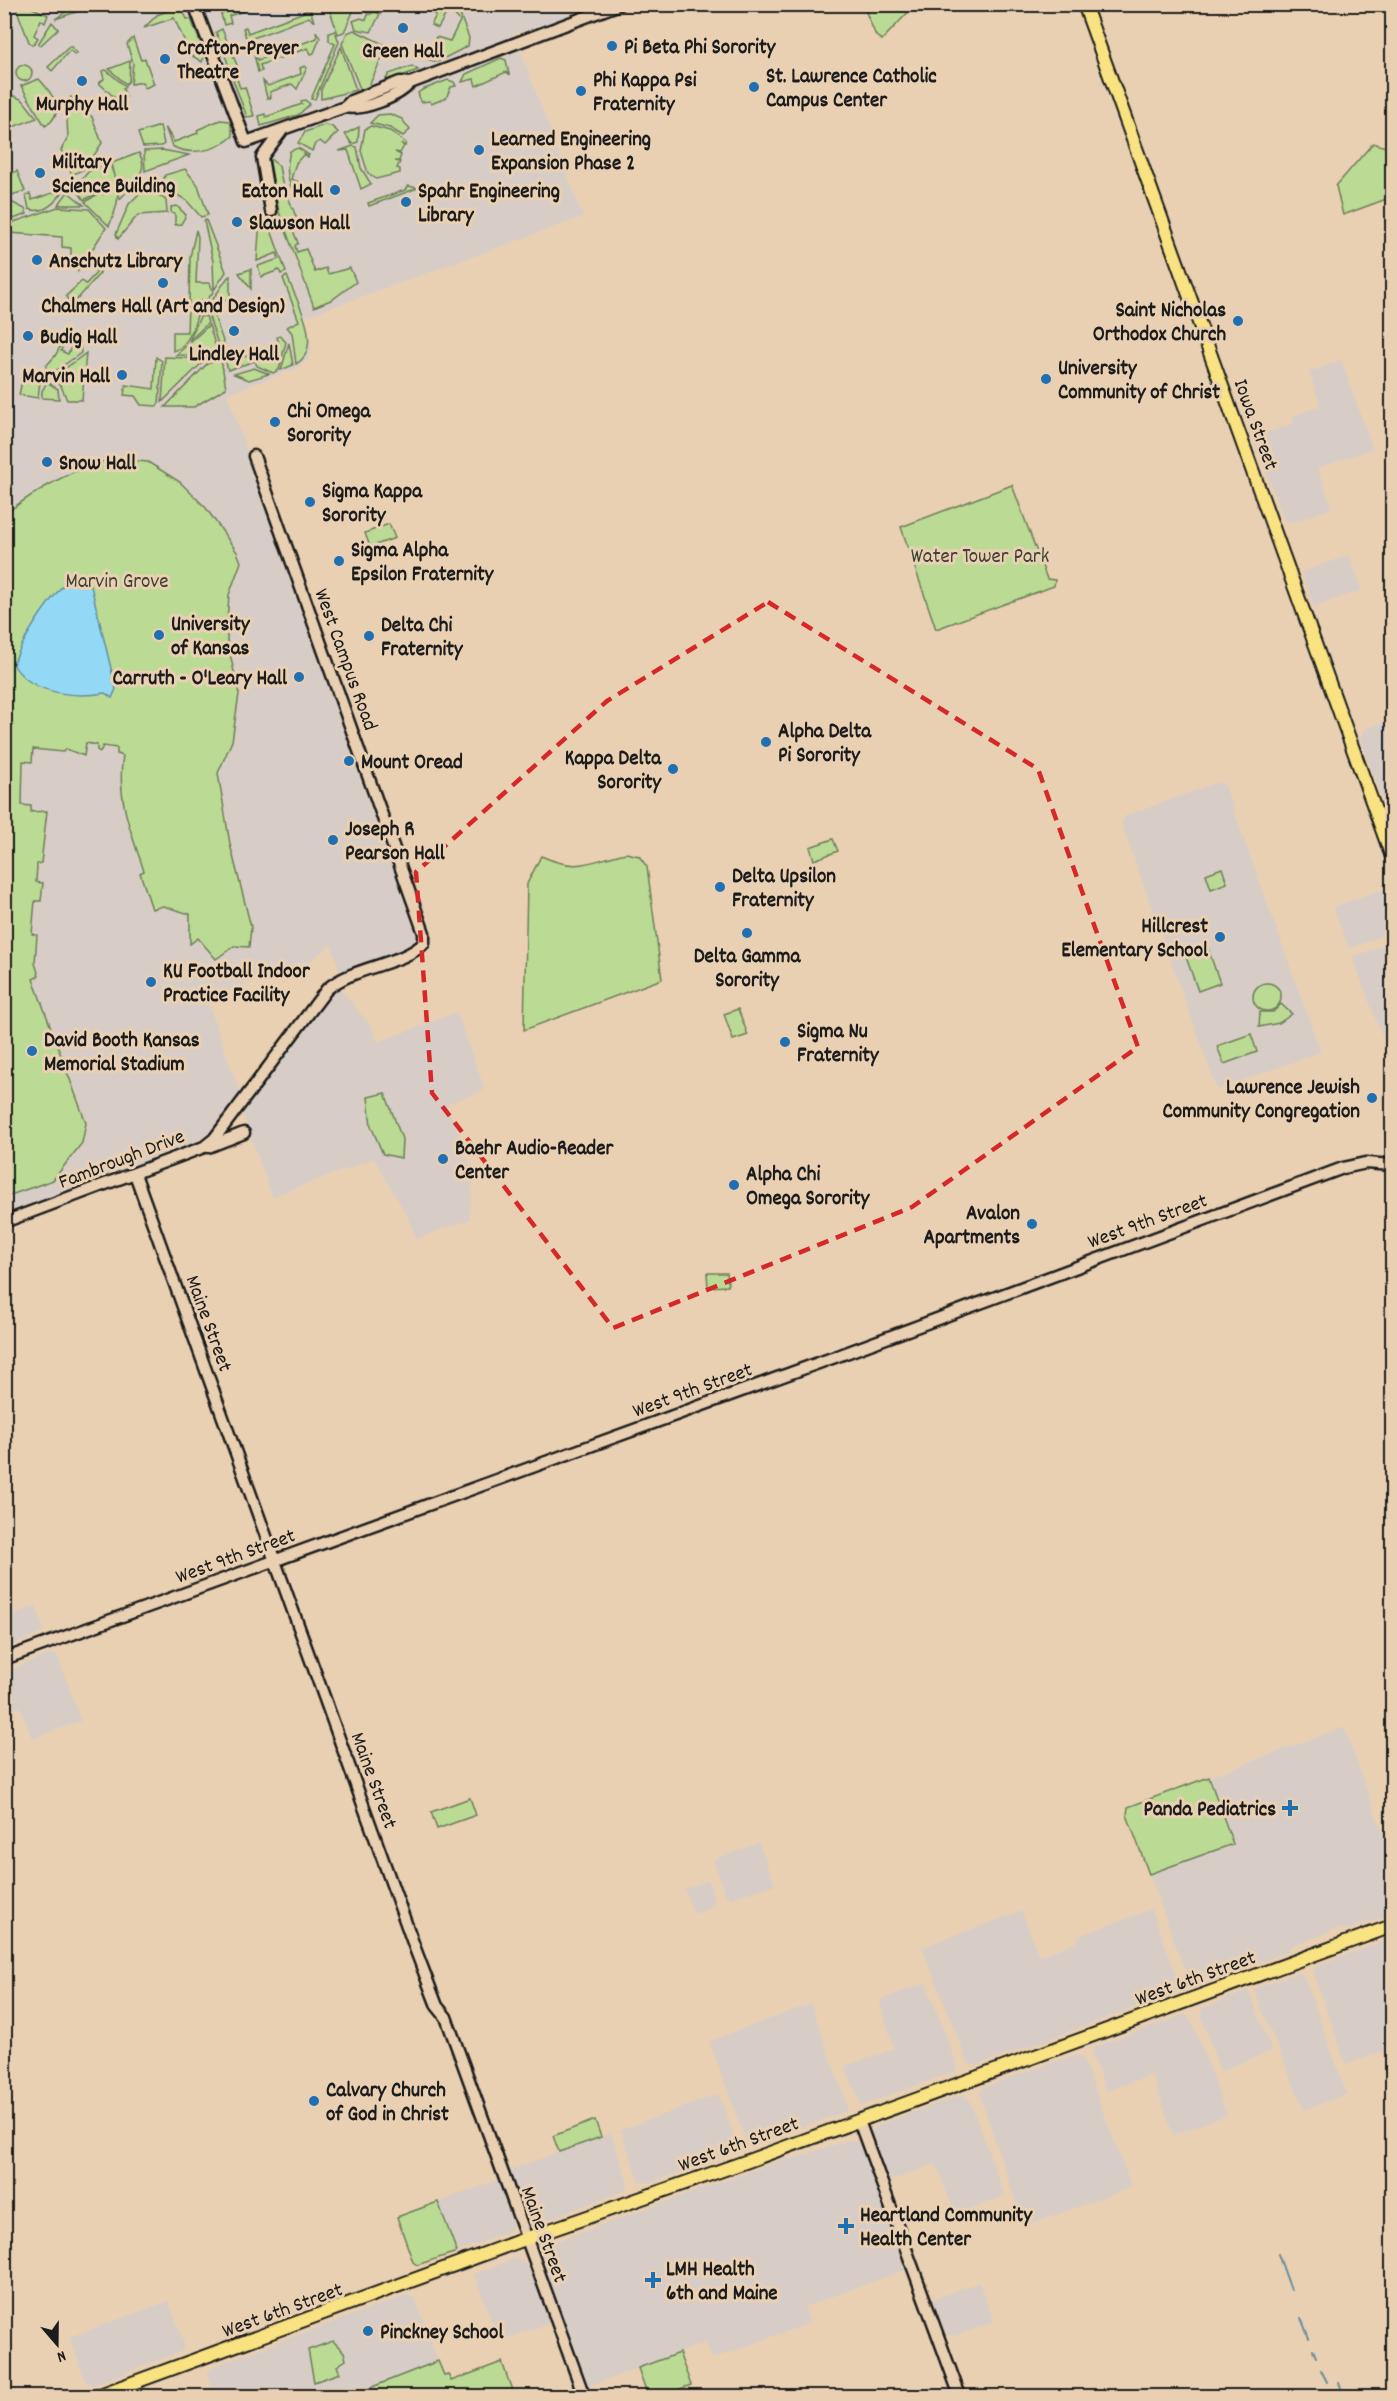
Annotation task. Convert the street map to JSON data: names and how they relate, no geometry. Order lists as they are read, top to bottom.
{
  "streets": {
    "highway": ["Iowa Street", "West 6th Street"],
    "street": [
      "West Campus Road",
      "Fambrough Drive",
      "West 9th Street",
      "Maine Street"
    ]
  },
  "crossings": [
    ["West Campus Road", "Fambrough Drive"],
    ["Fambrough Drive", "Maine Street"],
    ["West 9th Street", "Maine Street"],
    ["Maine Street", "West 6th Street"]
  ],
  "parks": ["Water Tower Park", "Marvin Grove"],
  "places": {
    "other": [
      "Green Hall",
      "Pi Beta Phi Sorority",
      "Crafton-Preyer Theatre",
      "Murphy Hall",
      "St. Lawrence Catholic Campus Center",
      "Phi Kappa Psi Fraternity",
      "Learned Engineering Expansion Phase 2",
      "Military Science Building",
      "Eaton Hall",
      "Spahr Engineering Library",
      "Slawson Hall",
      "Anschutz Library",
      "Chalmers Hall (Art and Design)",
      "Saint Nicholas Orthodox Church",
      "Lindley Hall",
      "Budig Hall",
      "Marvin Hall",
      "University Community of Christ",
      "Chi Omega Sorority",
      "Snow Hall",
      "Sigma Kappa Sorority",
      "Sigma Alpha Epsilon Fraternity",
      "University of Kansas",
      "Delta Chi Fraternity",
      "Carruth - O'Leary Hall",
      "Alpha Delta Pi Sorority",
      "Mount Oread",
      "Kappa Delta Sorority",
      "Joseph R Pearson Hall",
      "Delta Upsilon Fraternity",
      "Delta Gamma Sorority",
      "Hillcrest Elementary School",
      "KU Football Indoor Practice Facility",
      "Sigma Nu Fraternity",
      "David Booth Kansas Memorial Stadium",
      "Lawrence Jewish Community Congregation",
      "Baehr Audio-Reader Center",
      "Alpha Chi Omega Sorority",
      "Avalon Apartments",
      "Calvary Church of God in Christ",
      "Pinckney School"
    ],
    "health": ["Panda Pediatrics", "Heartland Community Health Center", "LMH Health 6th and Maine"]
  },
  "north": "bottom"
}
